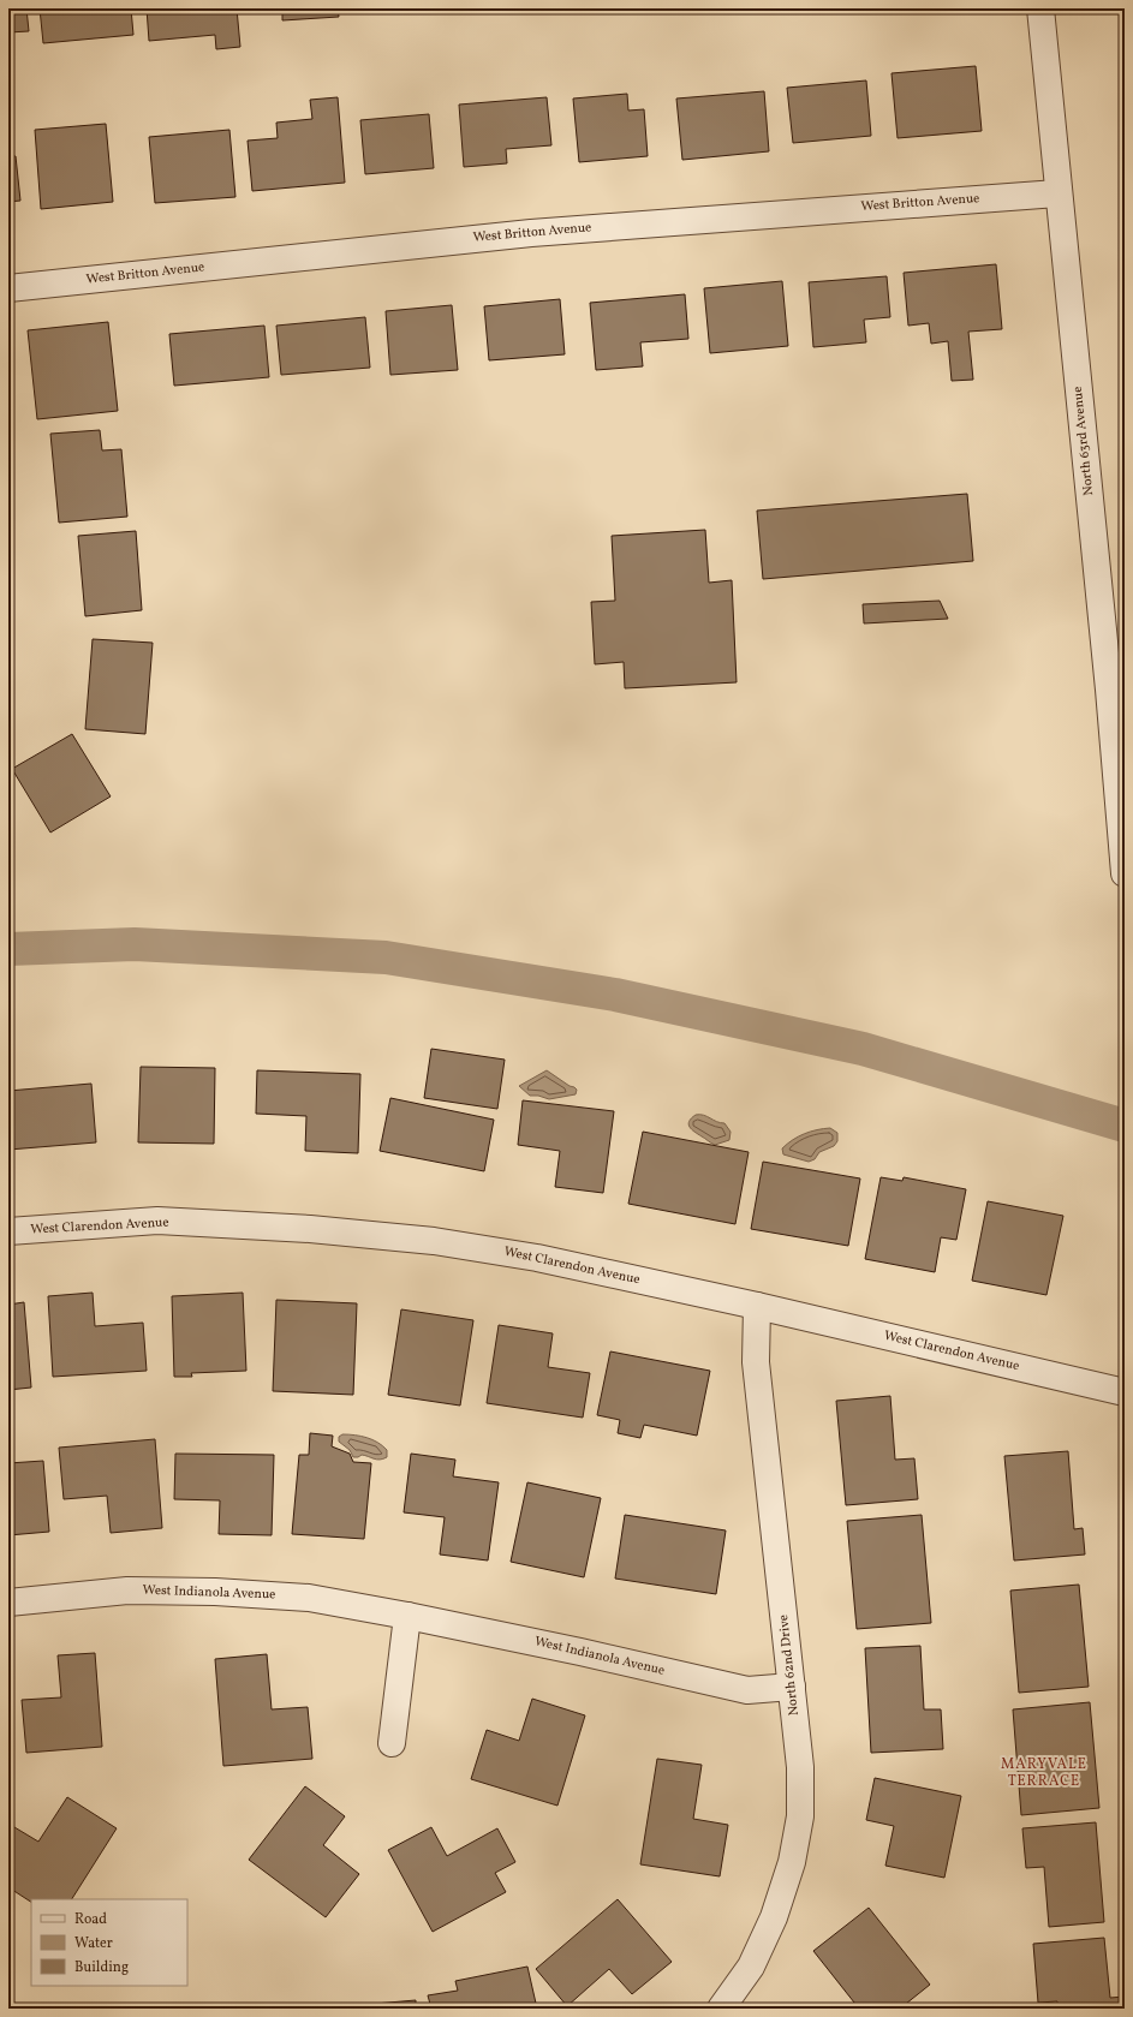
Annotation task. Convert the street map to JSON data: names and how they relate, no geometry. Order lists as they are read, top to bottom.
{
  "streets": {
    "street": [
      "West Britton Avenue",
      "North 63rd Avenue",
      "West Clarendon Avenue",
      "West Indianola Avenue",
      "North 62nd Drive"
    ]
  },
  "crossings": [
    ["West Britton Avenue", "North 63rd Avenue"],
    ["West Clarendon Avenue", "North 62nd Drive"],
    ["West Indianola Avenue", "North 62nd Drive"]
  ],
  "districts": ["MARYVALE TERRACE"],
  "legend": ["Road", "Water", "Building"]
}
